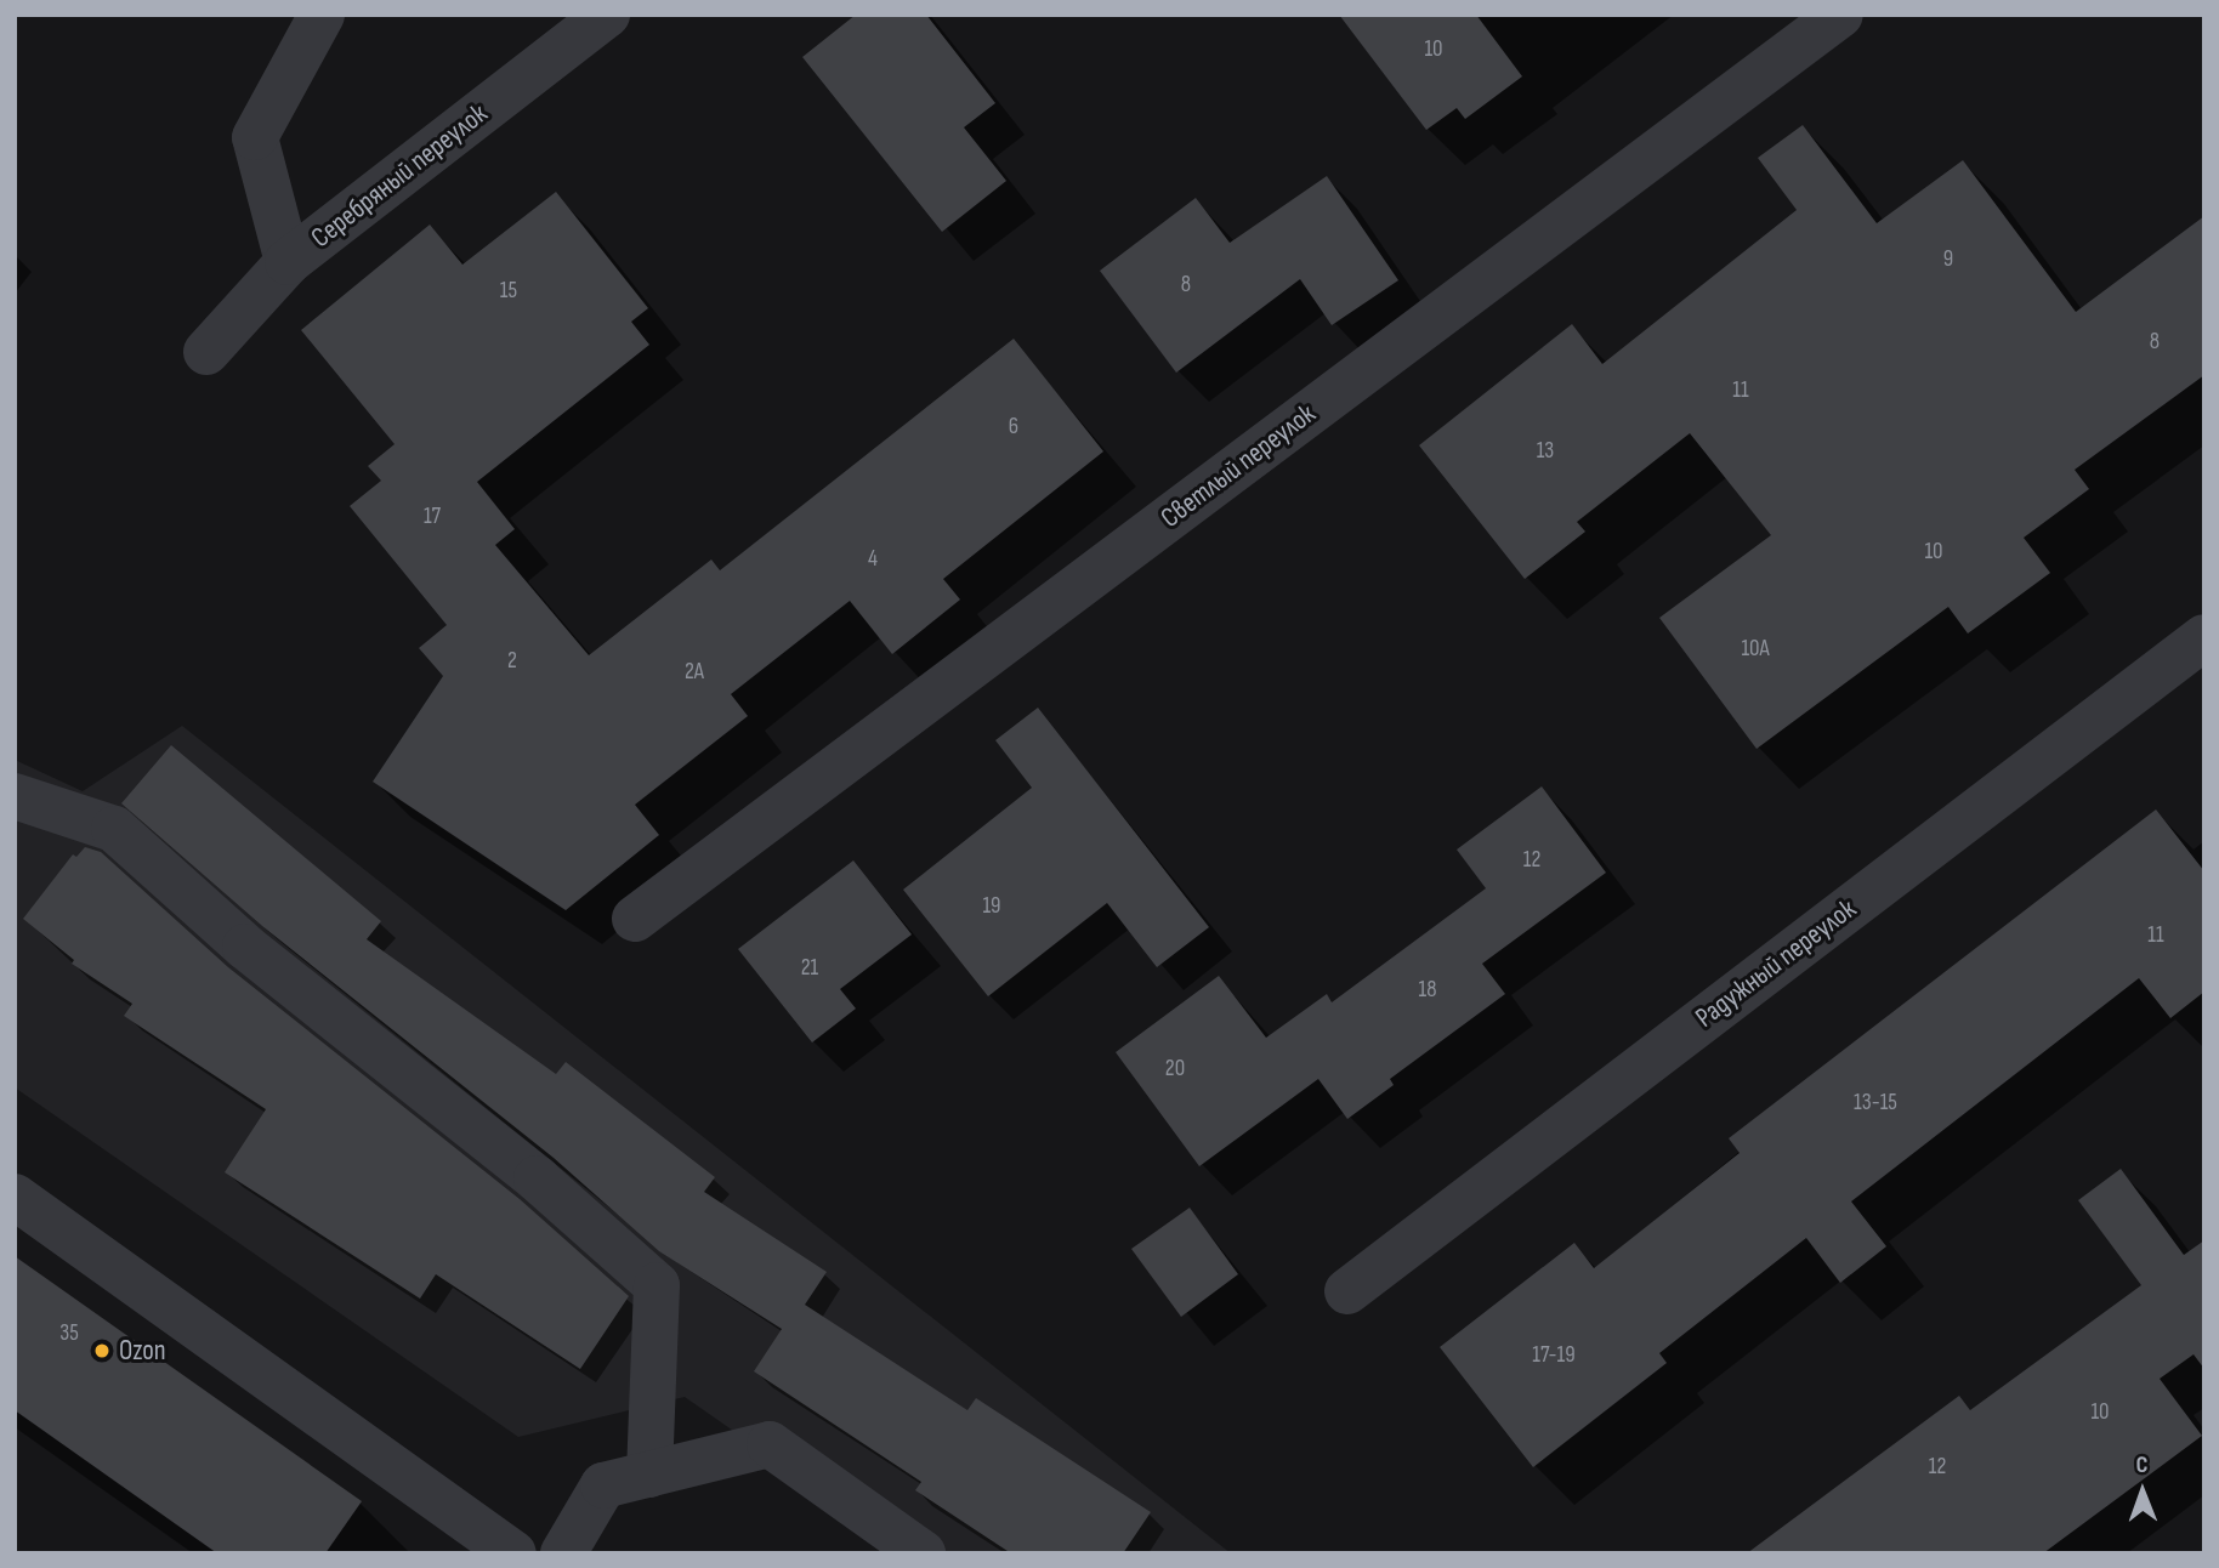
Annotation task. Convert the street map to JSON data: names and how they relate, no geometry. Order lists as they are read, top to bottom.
{
  "streets": {
    "street": ["Серебряный переулок", "Светлый переулок", "Радужный переулок"]
  },
  "places": ["Ozon"],
  "house_numbers": [
    "10",
    "9",
    "8",
    "15",
    "8",
    "11",
    "6",
    "13",
    "17",
    "10",
    "4",
    "10А",
    "2",
    "2А",
    "12",
    "19",
    "11",
    "21",
    "18",
    "20",
    "13-15",
    "35",
    "17-19",
    "10",
    "12"
  ],
  "north": "top"
}
